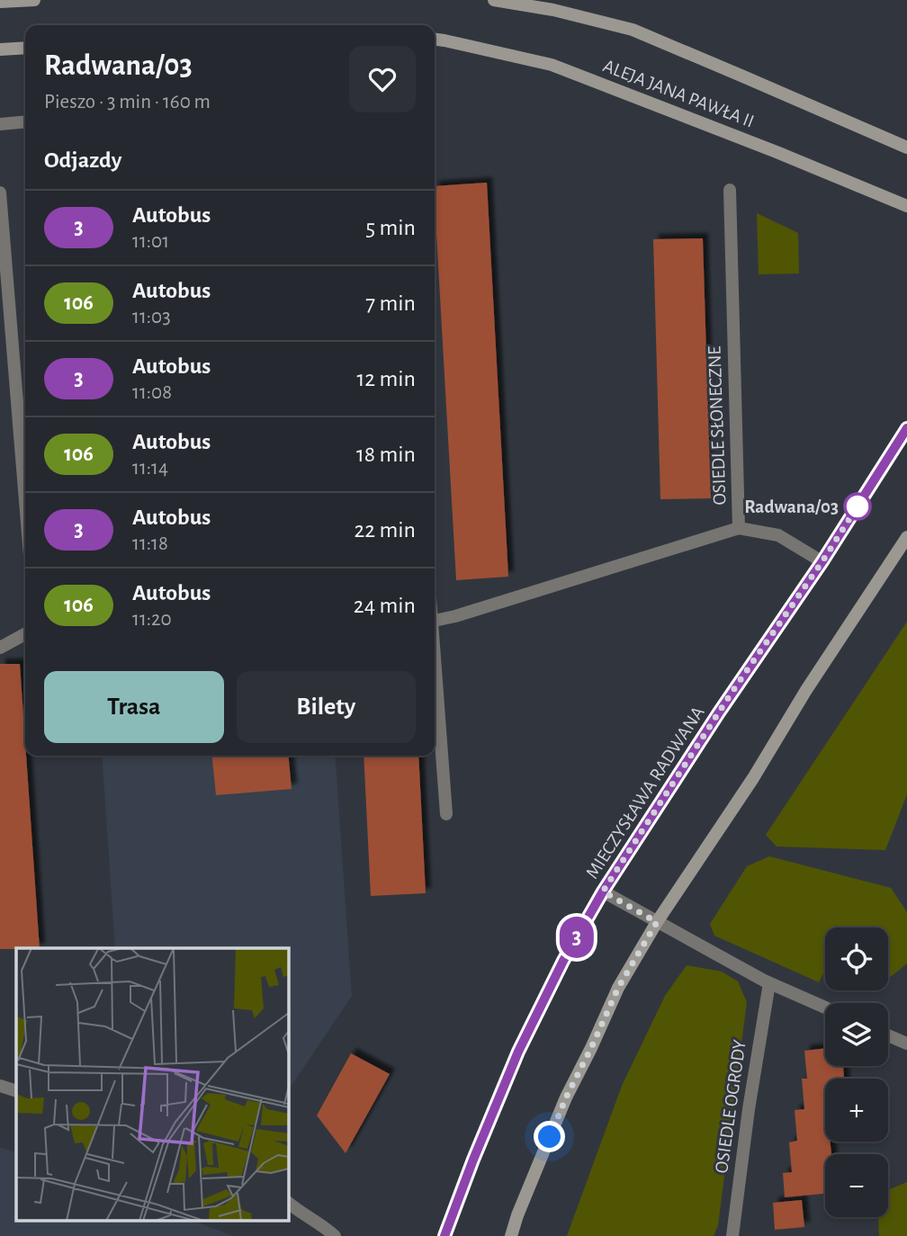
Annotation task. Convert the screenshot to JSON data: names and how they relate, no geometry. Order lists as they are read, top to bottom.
{
  "streets": {
    "main road": ["ALEJA JANA PAWŁA II", "MIECZYSŁAWA RADWANA"],
    "street": ["OSIEDLE SŁONECZNE", "OSIEDLE OGRODY"]
  },
  "places": ["Radwana/03"],
  "lines": ["bus line 3"],
  "page": {
    "on_map": "3",
    "heading": [
      ["Radwana/03", "Pieszo · 3 min · 160 m"],
      "Odjazdy"
    ],
    "list": [
      {
        "mark": "3",
        "name": "Autobus",
        "note": "11:01",
        "value": "5 min"
      },
      {
        "mark": "106",
        "name": "Autobus",
        "note": "11:03",
        "value": "7 min"
      },
      {
        "mark": "3",
        "name": "Autobus",
        "note": "11:08",
        "value": "12 min"
      },
      {
        "mark": "106",
        "name": "Autobus",
        "note": "11:14",
        "value": "18 min"
      },
      {
        "mark": "3",
        "name": "Autobus",
        "note": "11:18",
        "value": "22 min"
      },
      {
        "mark": "106",
        "name": "Autobus",
        "note": "11:20",
        "value": "24 min"
      }
    ],
    "buttons": ["Trasa", "Bilety"],
    "map_buttons": ["+", "−"]
  }
}
